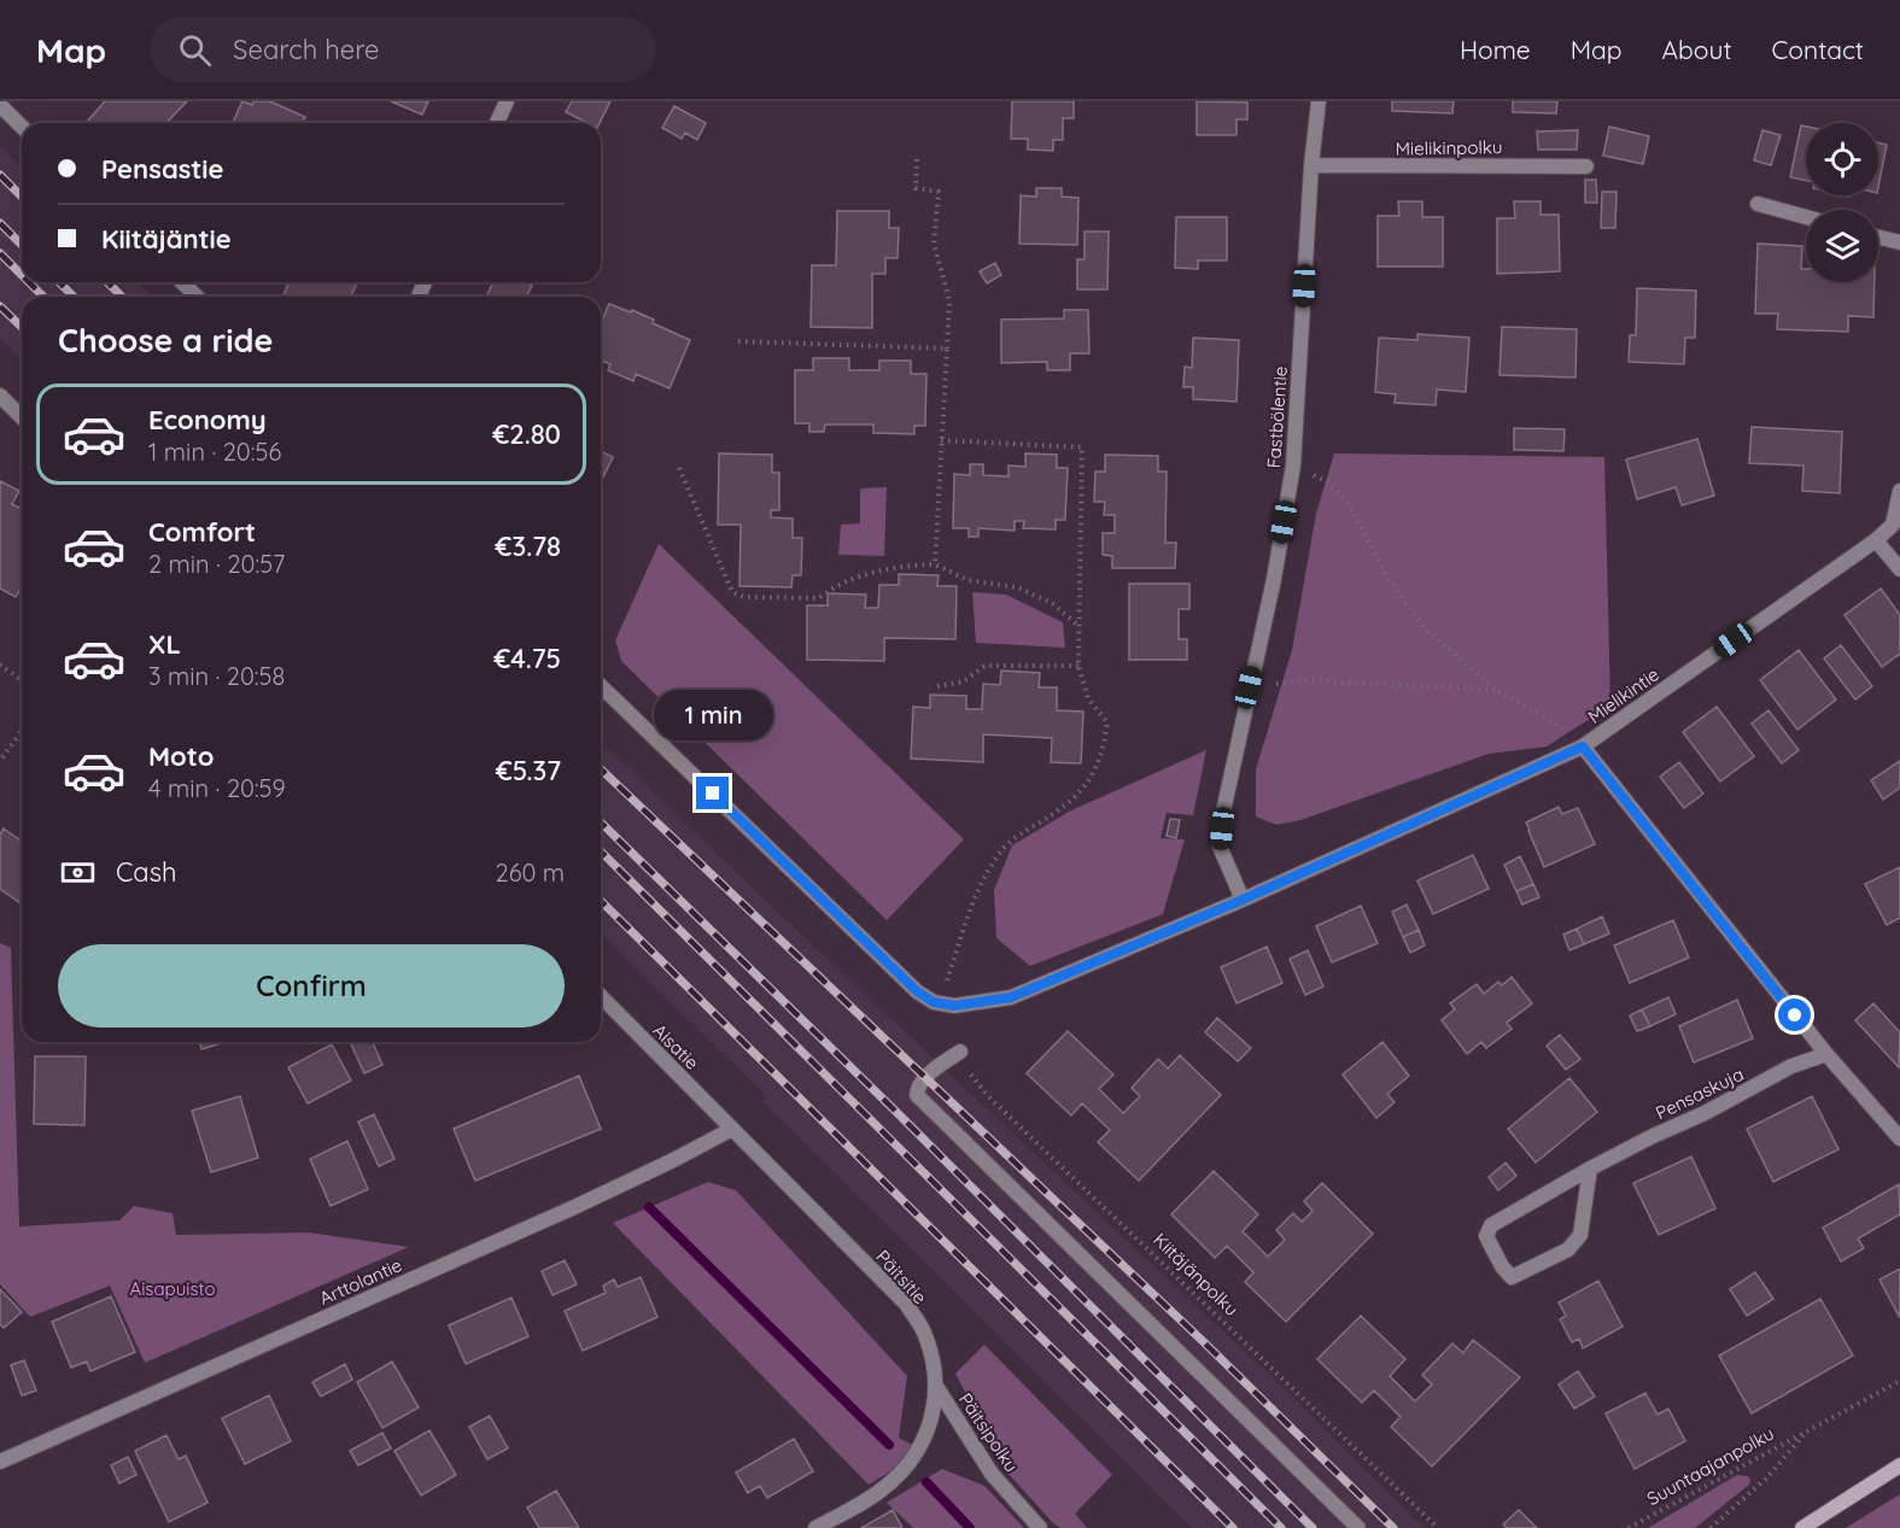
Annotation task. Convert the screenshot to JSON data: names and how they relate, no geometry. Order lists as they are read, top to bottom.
{
  "streets": {
    "street": [
      "Mielikinpolku",
      "Fastbölentie",
      "Mielikintie",
      "Aisatie",
      "Pensaskuja",
      "Päitsitie",
      "Arttolantie",
      "Päitsipolku"
    ],
    "path": ["Kiitäjänpolku", "Suuntaajanpolku"]
  },
  "crossings": [
    ["Mielikinpolku", "Fastbölentie"],
    ["Fastbölentie", "Mielikintie"],
    ["Aisatie", "Päitsitie"],
    ["Aisatie", "Arttolantie"],
    ["Päitsitie", "Arttolantie"],
    ["Päitsitie", "Päitsipolku"]
  ],
  "parks": ["Aisapuisto"],
  "page": {
    "header": "Map",
    "search": "Search here",
    "nav": [
      "Home",
      "Map",
      "About",
      "Contact"
    ],
    "banner": ["Pensastie", "Kiitäjäntie"],
    "heading": "Choose a ride",
    "list": [
      {
        "name": "Economy",
        "note": "1 min · 20:56",
        "value": "€2.80"
      },
      {
        "name": "Comfort",
        "note": "2 min · 20:57",
        "value": "€3.78"
      },
      {
        "name": "XL",
        "note": "3 min · 20:58",
        "value": "€4.75"
      },
      {
        "name": "Moto",
        "note": "4 min · 20:59",
        "value": "€5.37"
      }
    ],
    "bubble": "1 min",
    "pay": ["Cash", "260 m"],
    "buttons": "Confirm"
  }
}
